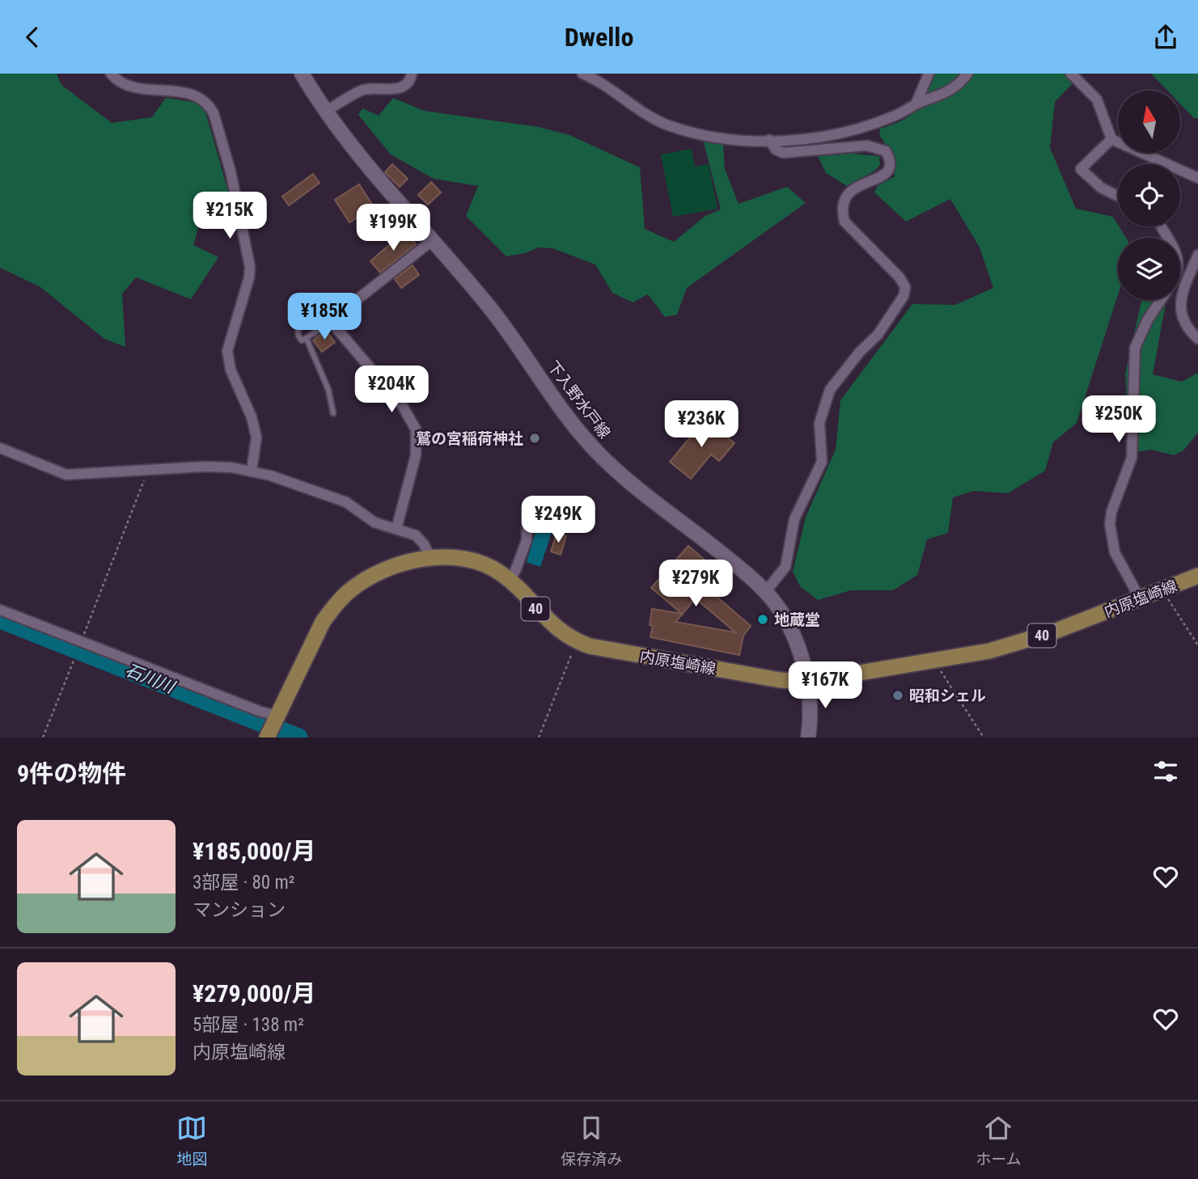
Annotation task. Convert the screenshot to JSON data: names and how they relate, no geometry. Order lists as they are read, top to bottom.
{
  "streets": {
    "main road": ["下入野水戸線", "内原塩崎線", "40"]
  },
  "crossings": [
    ["下入野水戸線", "内原塩崎線"]
  ],
  "water": ["石川川"],
  "places": ["鷲の宮稲荷神社", "地蔵堂", "昭和シェル"],
  "north": "top",
  "page": {
    "header": "Dwello",
    "price": [
      "¥215K",
      "¥199K",
      "¥185K",
      "¥204K",
      "¥250K",
      "¥236K",
      "¥249K",
      "¥279K",
      "¥167K"
    ],
    "heading": "9件の物件",
    "list": [
      {
        "name": "¥185,000/月",
        "note": "3部屋 · 80 m² · マンション"
      },
      {
        "name": "¥279,000/月",
        "note": "5部屋 · 138 m² · 内原塩崎線"
      }
    ],
    "tabs": ["地図", "保存済み", "ホーム"]
  }
}
